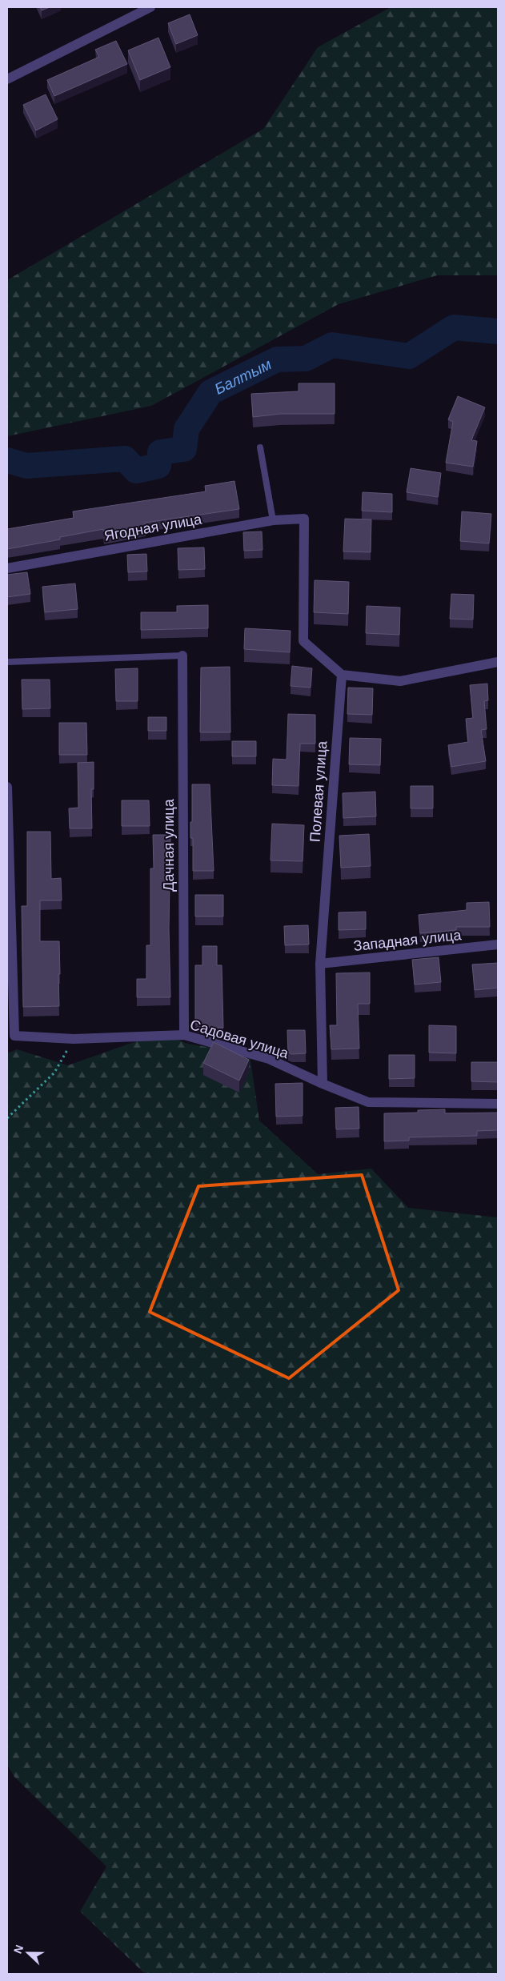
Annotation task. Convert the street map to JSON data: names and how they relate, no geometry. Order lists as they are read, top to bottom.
{
  "streets": {
    "street": [
      "Ягодная улица",
      "Полевая улица",
      "Дачная улица",
      "Западная улица",
      "Садовая улица"
    ]
  },
  "crossings": [
    ["Ягодная улица", "Полевая улица"],
    ["Полевая улица", "Западная улица"],
    ["Полевая улица", "Садовая улица"],
    ["Дачная улица", "Садовая улица"]
  ],
  "water": ["Балтым"],
  "north": "left"
}
